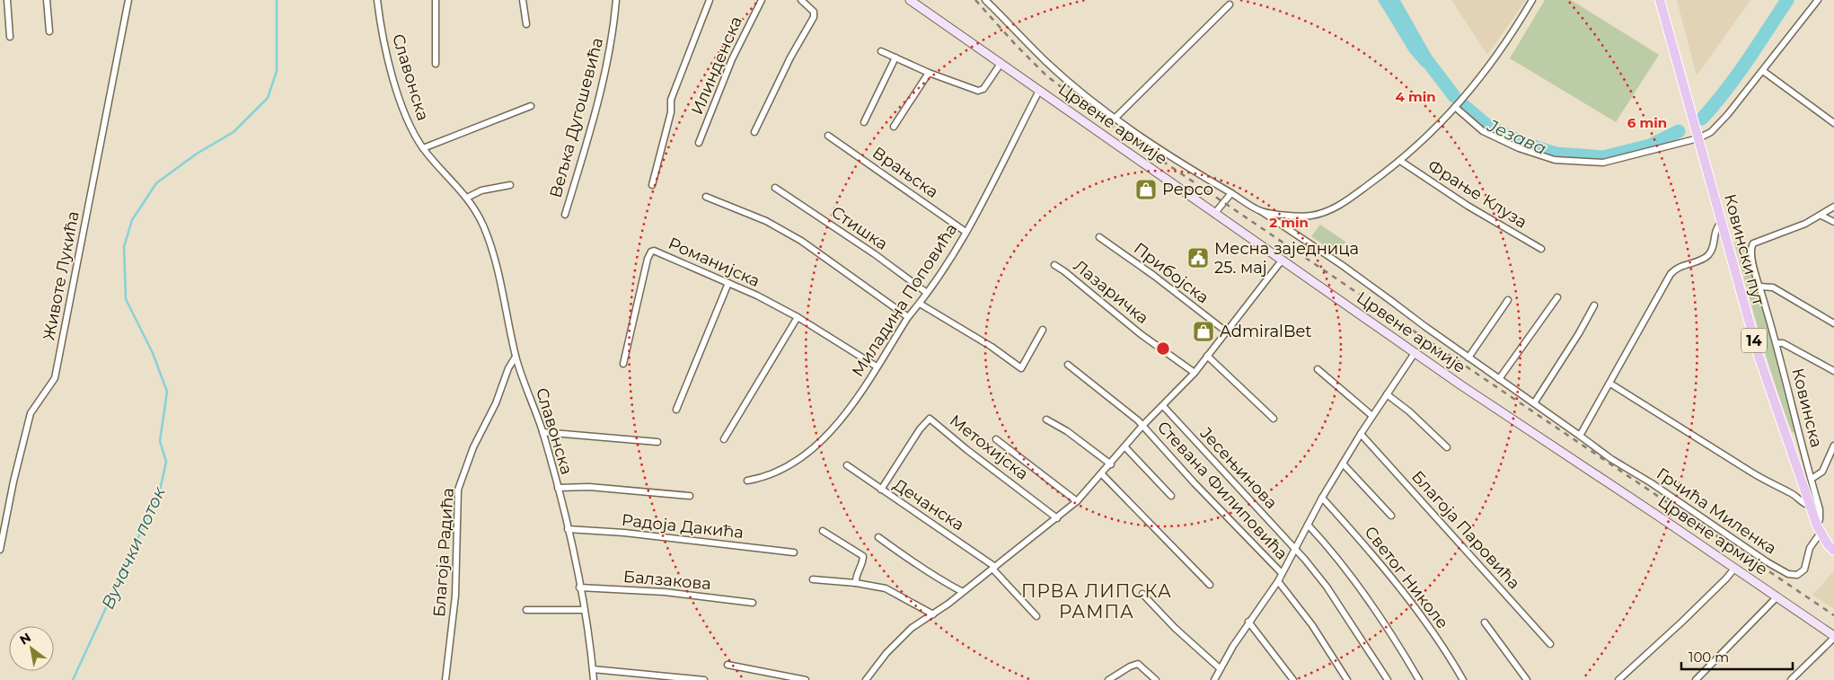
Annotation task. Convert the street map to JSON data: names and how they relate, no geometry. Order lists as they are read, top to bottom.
{
  "streets": {
    "main road": ["Црвене армије", "Ковински пут", "14"],
    "street": [
      "Илинденска",
      "Славонска",
      "Вељка Дугошевића",
      "Врањска",
      "Фрање Клуза",
      "Стишка",
      "Романијска",
      "Прибојска",
      "Животе Лукића",
      "Лазаричка",
      "Миладина Поповића",
      "Ковинска",
      "Метохијска",
      "Јесењинова",
      "Стевана Филиповића",
      "Дечанска",
      "Грчића Миленка",
      "Радоја Дакића",
      "Благоја Паровића",
      "Благоја Радића",
      "Светог Николе",
      "Балзакова"
    ]
  },
  "crossings": [
    ["Славонска", "Радоја Дакића"],
    ["Славонска", "Благоја Радића"],
    ["Славонска", "Балзакова"],
    ["Црвене армије", "Миладина Поповића"],
    ["Врањска", "Миладина Поповића"],
    ["Фрање Клуза", "Грчића Миленка"],
    ["Стишка", "Миладина Поповића"],
    ["Ковински пут", "Ковинска"],
    ["Ковински пут", "Грчића Миленка"],
    ["Романијска", "Миладина Поповића"],
    ["Ковинска", "Грчића Миленка"],
    ["Метохијска", "Дечанска"]
  ],
  "districts": ["ПРВА ЛИПСКА РАМПА"],
  "water": ["Језава", "Вучачки поток"],
  "places": {
    "shop": ["Pepco", "AdmiralBet"],
    "public building": ["Месна заједница 25. мај"]
  },
  "scale_bar": "100 m",
  "north": "top left",
  "rings": ["4 min", "6 min", "2 min"]
}
